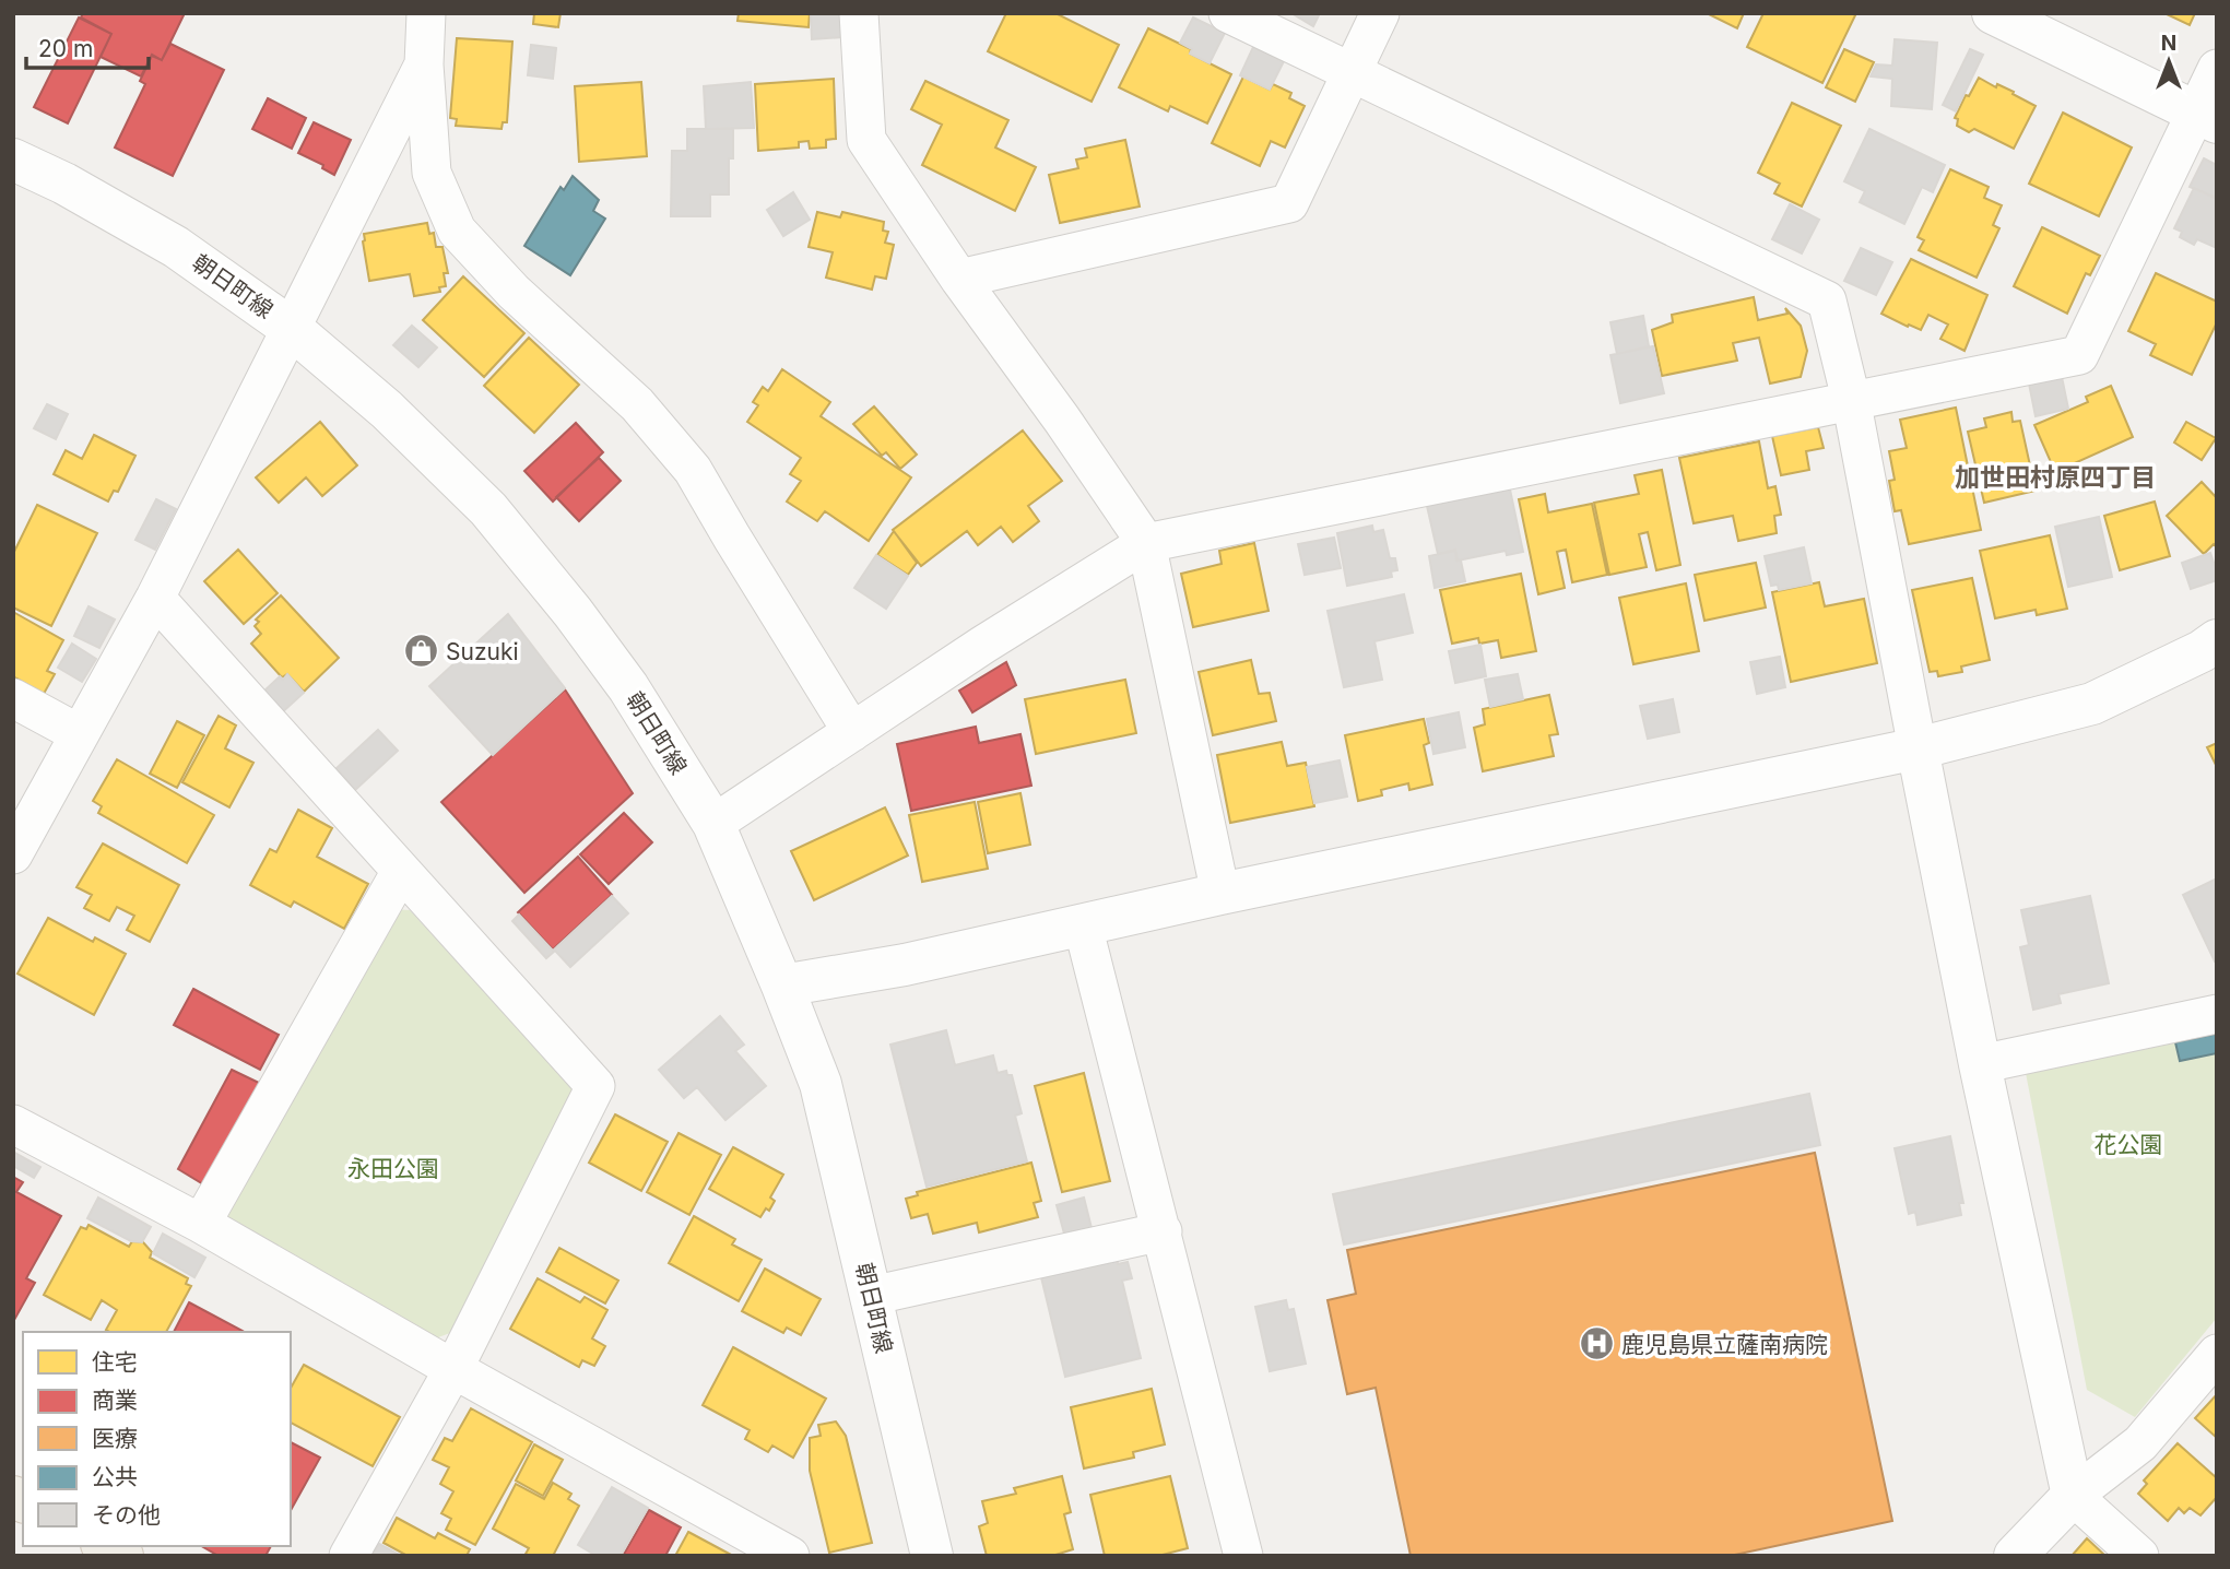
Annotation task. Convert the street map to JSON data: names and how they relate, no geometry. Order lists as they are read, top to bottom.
{
  "streets": {
    "street": ["朝日町線"]
  },
  "districts": ["加世田村原四丁目"],
  "parks": ["花公園", "永田公園"],
  "places": {
    "shop": ["Suzuki"],
    "hospital": ["鹿児島県立薩南病院"]
  },
  "legend": [
    "住宅",
    "商業",
    "医療",
    "公共",
    "その他"
  ],
  "scale_bar": "20 m",
  "north": "top"
}
